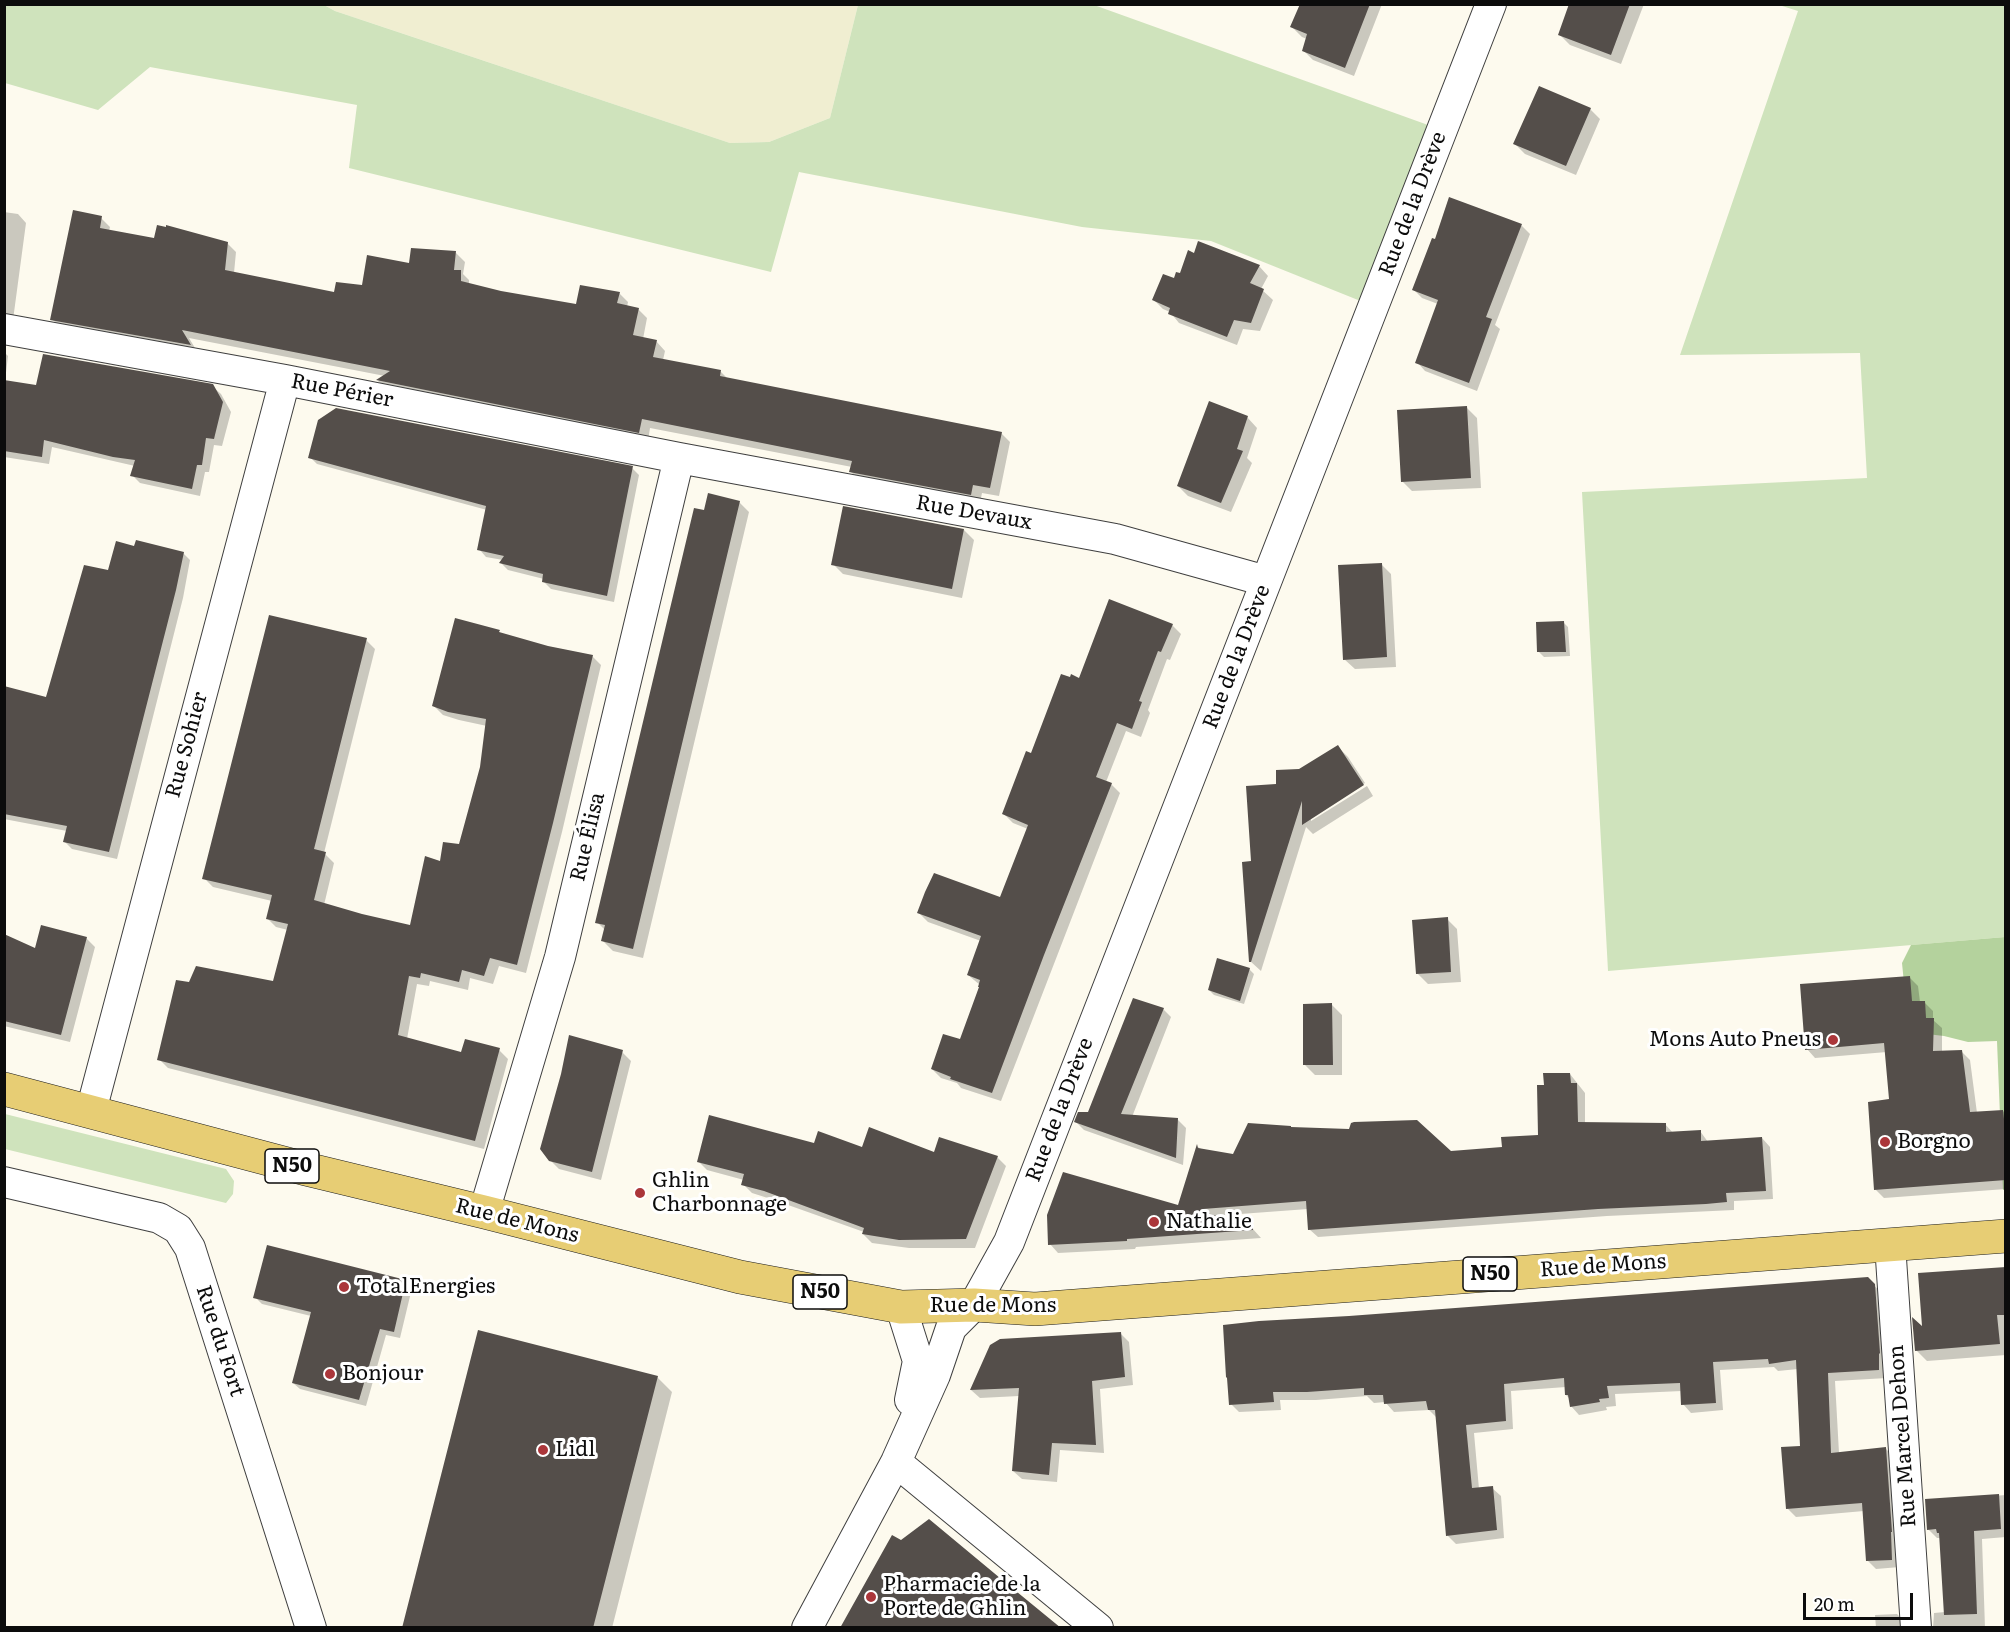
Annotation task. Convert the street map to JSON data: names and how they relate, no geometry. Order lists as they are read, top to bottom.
{
  "streets": {
    "main road": ["N50", "Rue de Mons"],
    "street": [
      "Rue de la Drève",
      "Rue Périer",
      "Rue Devaux",
      "Rue Sohier",
      "Rue Élisa",
      "Rue du Fort",
      "Rue Marcel Dehon"
    ]
  },
  "crossings": [
    ["Rue de la Drève", "Rue Devaux"],
    ["Rue de la Drève", "Rue de Mons"],
    ["Rue Périer", "Rue Devaux"],
    ["Rue Périer", "Rue Sohier"],
    ["Rue Périer", "Rue Élisa"],
    ["Rue Devaux", "Rue Élisa"],
    ["Rue Sohier", "Rue de Mons"],
    ["Rue Élisa", "Rue de Mons"],
    ["Rue de Mons", "Rue Marcel Dehon"]
  ],
  "places": [
    "Mons Auto Pneus",
    "Borgno",
    "Ghlin Charbonnage",
    "Nathalie",
    "TotalEnergies",
    "Bonjour",
    "Lidl",
    "Pharmacie de la Porte de Ghlin"
  ],
  "scale_bar": "20 m"
}
